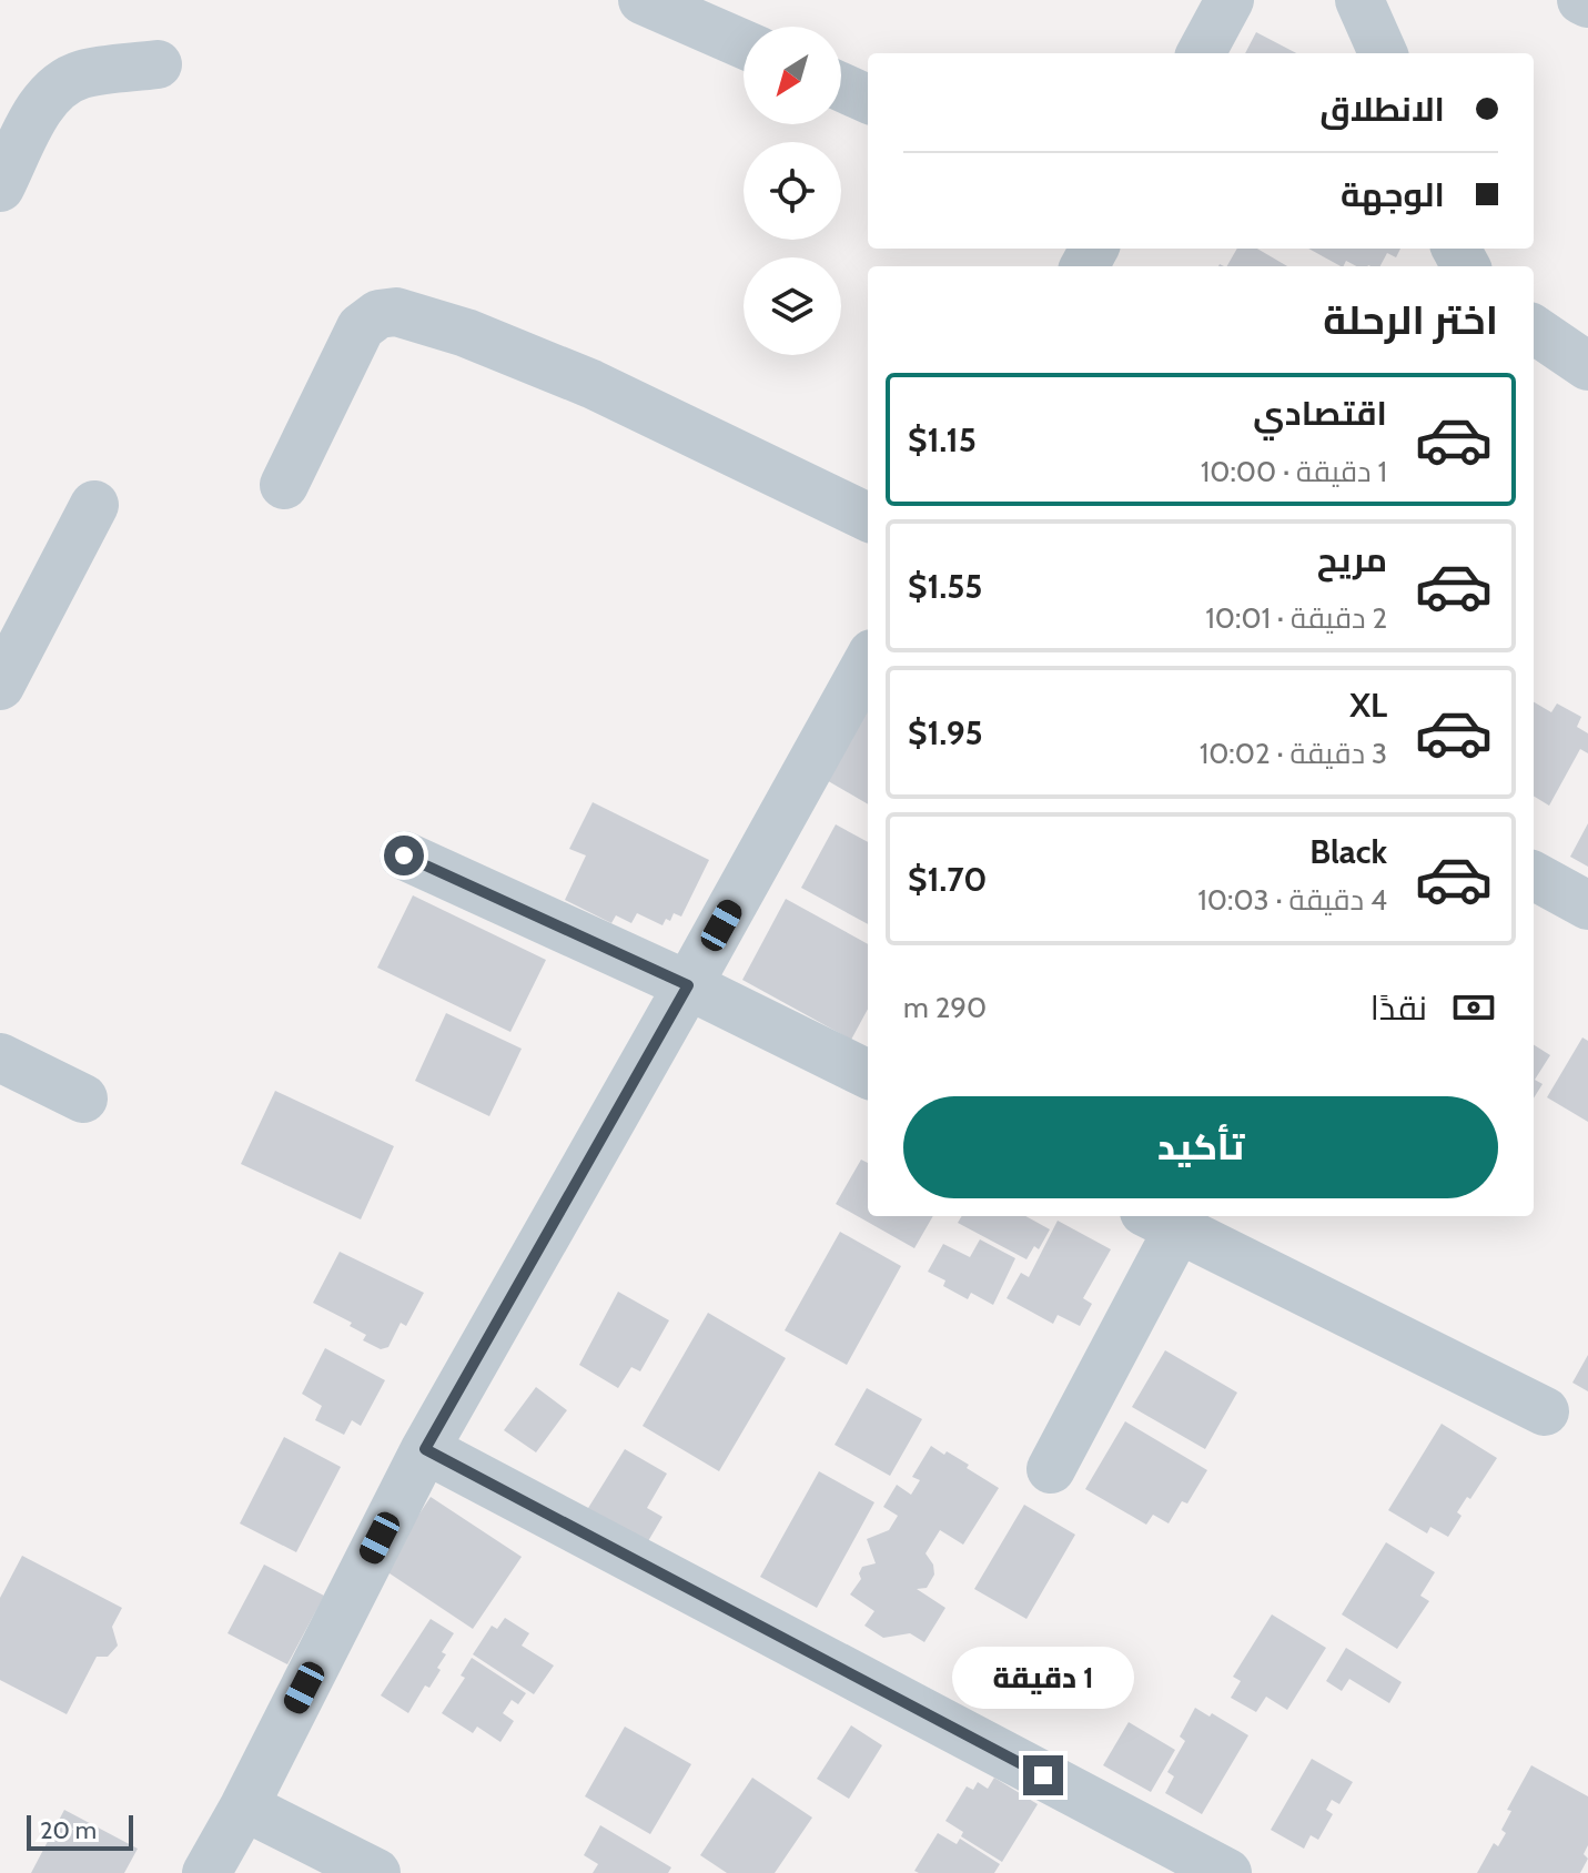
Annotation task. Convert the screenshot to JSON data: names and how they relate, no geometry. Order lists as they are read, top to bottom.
{
  "scale_bar": "20 m",
  "north": "bottom left",
  "page": {
    "banner": ["الانطلاق", "الوجهة"],
    "heading": "اختر الرحلة",
    "list": [
      {
        "name": "اقتصادي",
        "note": "1 دقيقة · 10:00",
        "value": "$1.15"
      },
      {
        "name": "مريح",
        "note": "2 دقيقة · 10:01",
        "value": "$1.55"
      },
      {
        "name": "XL",
        "note": "3 دقيقة · 10:02",
        "value": "$1.95"
      },
      {
        "name": "Black",
        "note": "4 دقيقة · 10:03",
        "value": "$1.70"
      }
    ],
    "pay": ["نقدًا", "290 m"],
    "buttons": "تأكيد",
    "bubble": "1 دقيقة",
    "scale": "20 m"
  }
}
